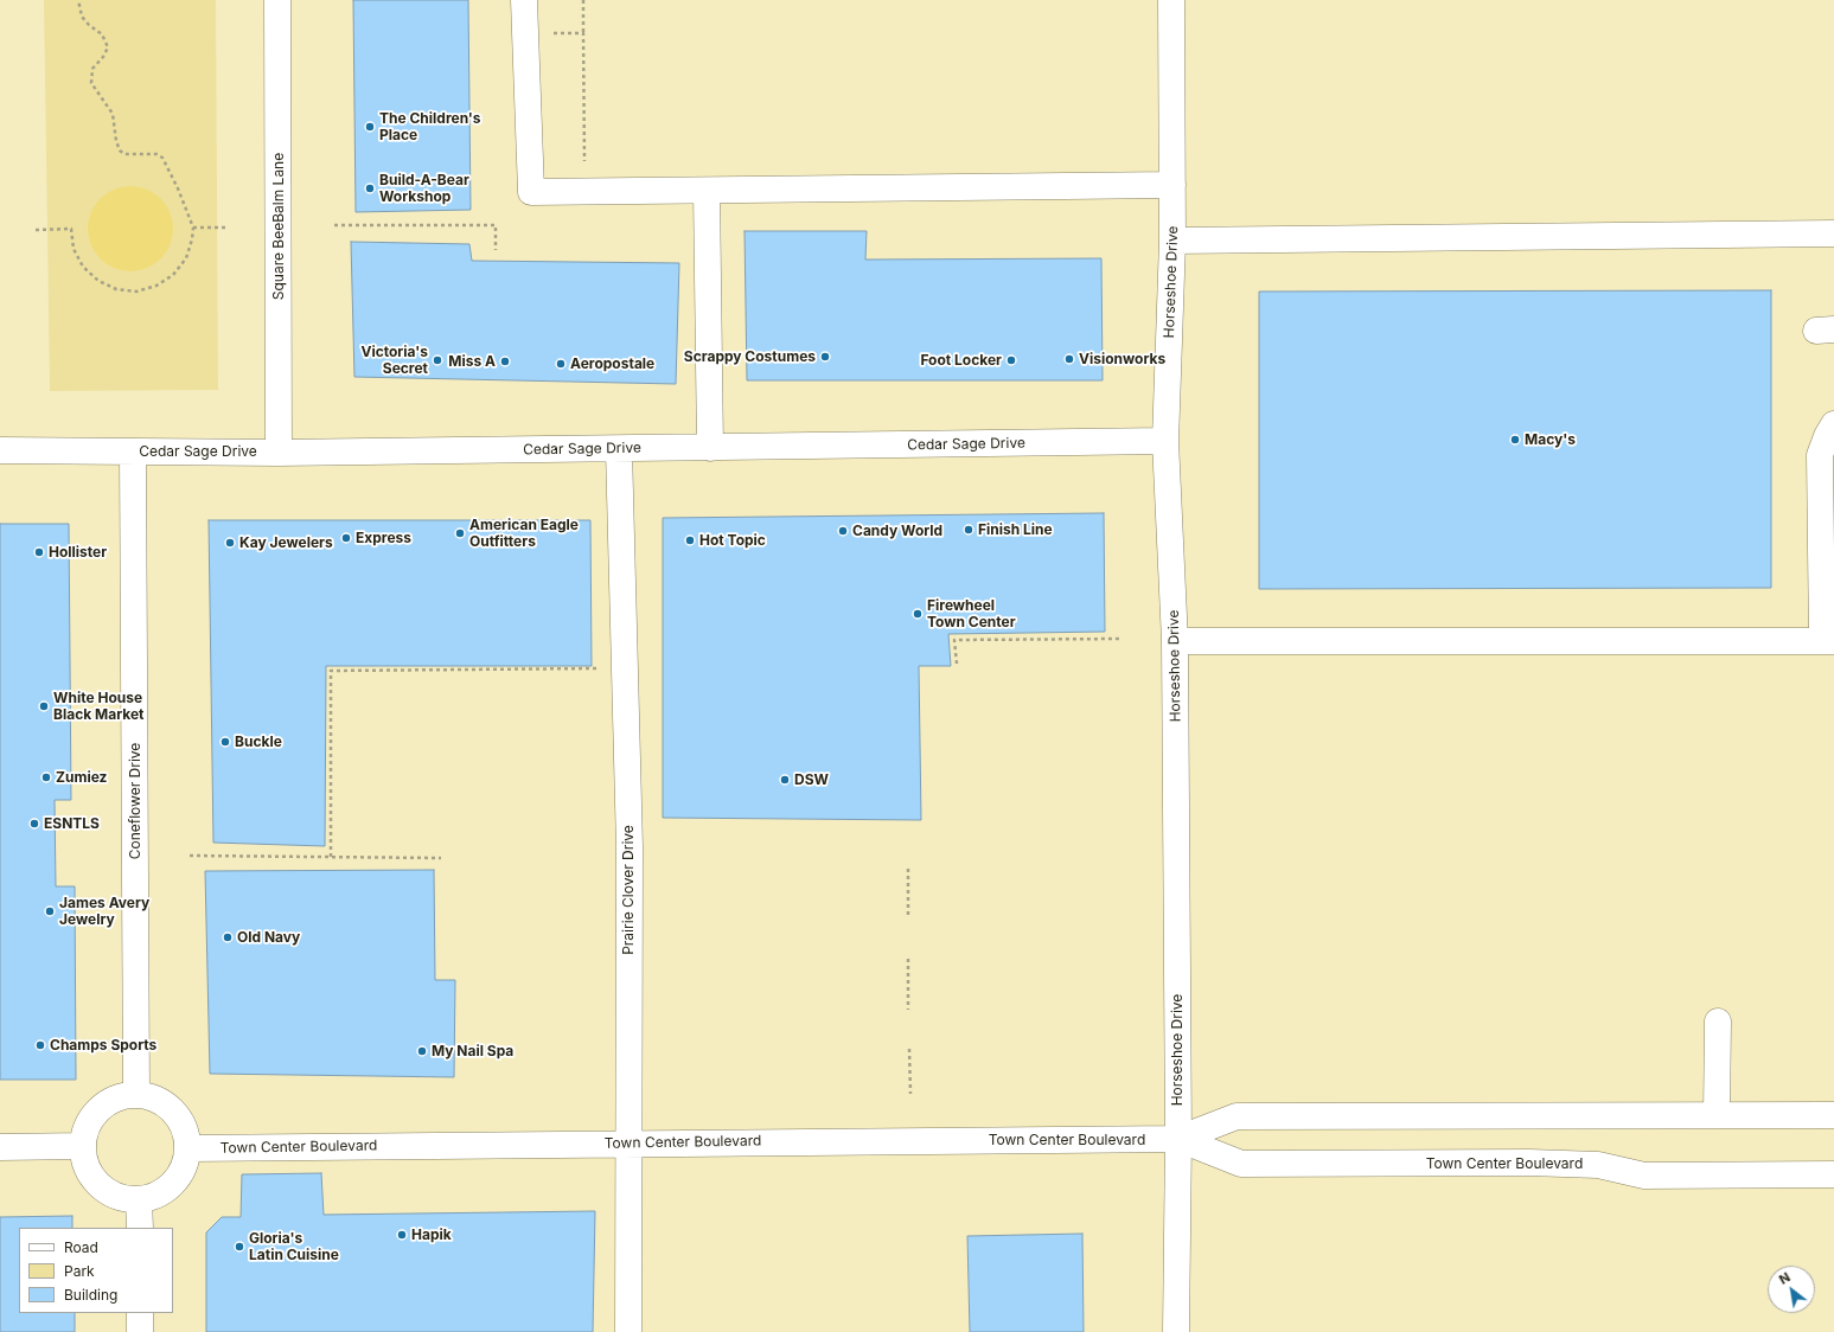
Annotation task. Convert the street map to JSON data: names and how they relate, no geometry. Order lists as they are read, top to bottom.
{
  "streets": {
    "street": [
      "Square BeeBalm Lane",
      "Horseshoe Drive",
      "Cedar Sage Drive",
      "Coneflower Drive",
      "Prairie Clover Drive",
      "Town Center Boulevard"
    ]
  },
  "crossings": [
    ["Square BeeBalm Lane", "Cedar Sage Drive"],
    ["Horseshoe Drive", "Cedar Sage Drive"],
    ["Horseshoe Drive", "Town Center Boulevard"],
    ["Cedar Sage Drive", "Coneflower Drive"],
    ["Cedar Sage Drive", "Prairie Clover Drive"],
    ["Coneflower Drive", "Town Center Boulevard"],
    ["Prairie Clover Drive", "Town Center Boulevard"]
  ],
  "places": [
    "The Children's Place",
    "Build-A-Bear Workshop",
    "Scrappy Costumes",
    "Visionworks",
    "Victoria's Secret",
    "Foot Locker",
    "Miss A",
    "Aeropostale",
    "Macy's",
    "Finish Line",
    "Candy World",
    "American Eagle Outfitters",
    "Express",
    "Hot Topic",
    "Kay Jewelers",
    "Hollister",
    "Firewheel Town Center",
    "White House Black Market",
    "Buckle",
    "Zumiez",
    "DSW",
    "ESNTLS",
    "James Avery Jewelry",
    "Old Navy",
    "Champs Sports",
    "My Nail Spa",
    "Hapik",
    "Gloria's Latin Cuisine"
  ],
  "legend": ["Road", "Park", "Building"],
  "north": "top left"
}
